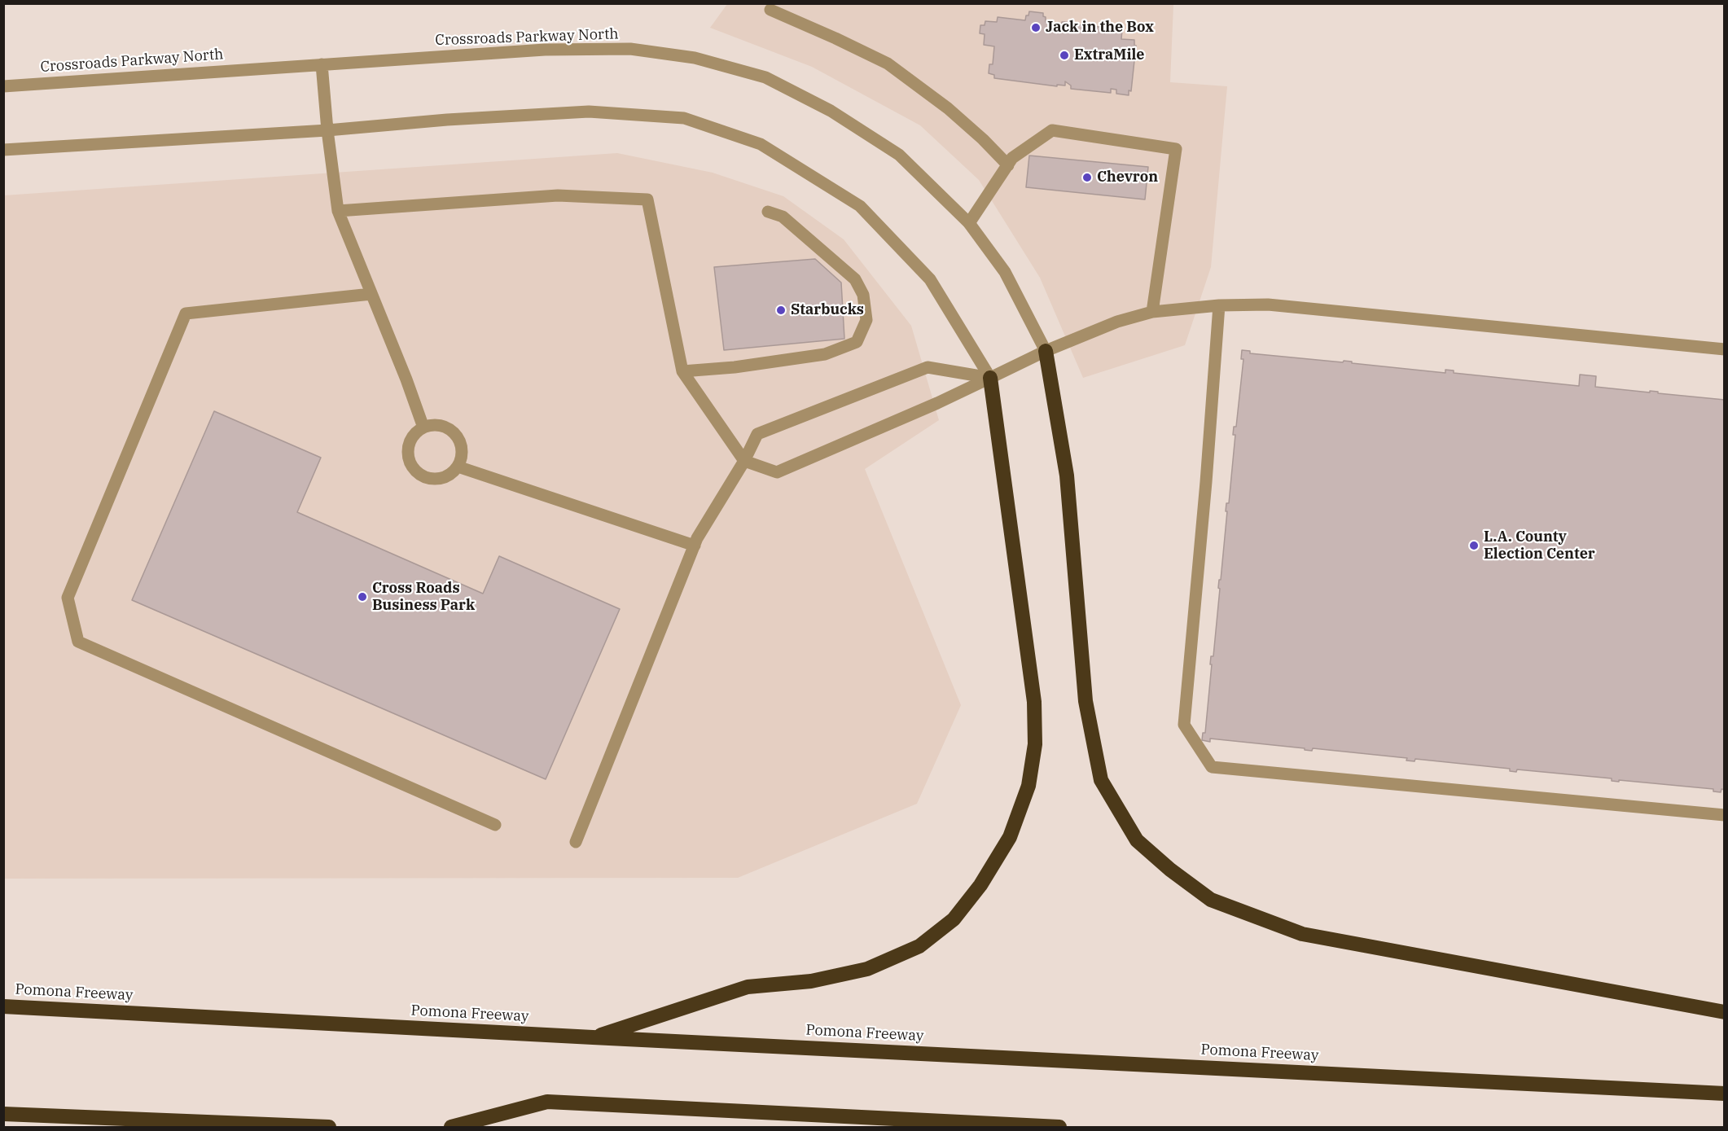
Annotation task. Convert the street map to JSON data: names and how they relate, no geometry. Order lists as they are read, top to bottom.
{
  "streets": {
    "highway": ["Pomona Freeway"],
    "street": ["Crossroads Parkway North"]
  },
  "places": [
    "Jack in the Box",
    "ExtraMile",
    "Chevron",
    "Starbucks",
    "L.A. County Election Center",
    "Cross Roads Business Park"
  ]
}
